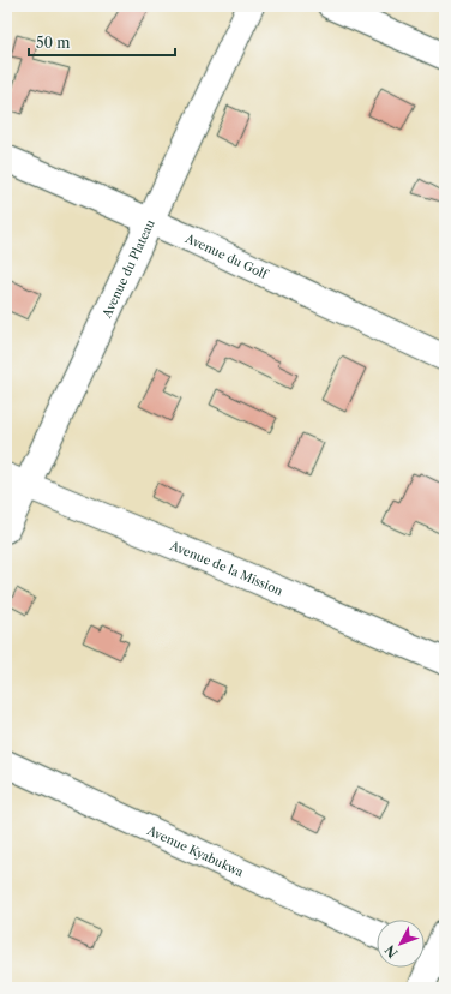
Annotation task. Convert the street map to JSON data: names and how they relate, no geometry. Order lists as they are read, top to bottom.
{
  "streets": {
    "street": [
      "Avenue du Golf",
      "Avenue du Plateau",
      "Avenue de la Mission",
      "Avenue Kyabukwa"
    ]
  },
  "crossings": [
    ["Avenue du Golf", "Avenue du Plateau"],
    ["Avenue du Plateau", "Avenue de la Mission"]
  ],
  "scale_bar": "50 m",
  "north": "bottom left"
}
